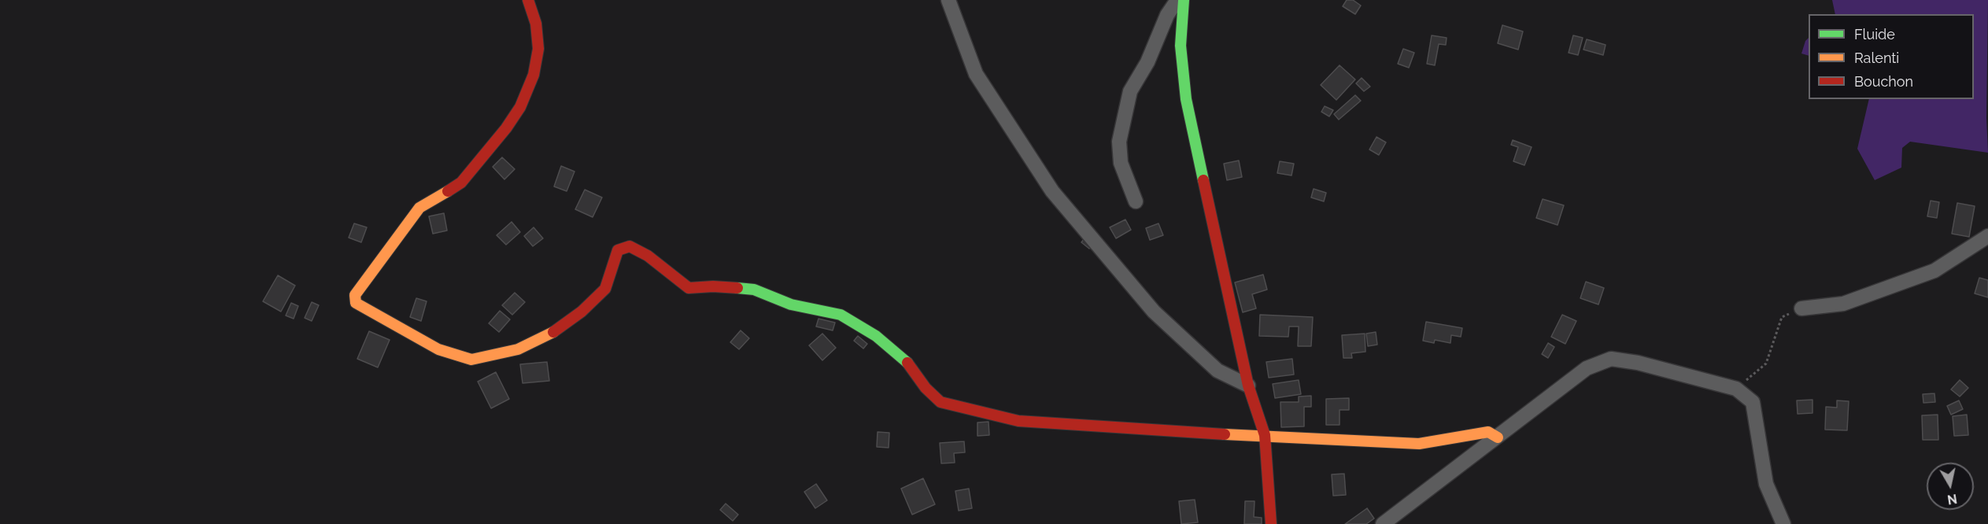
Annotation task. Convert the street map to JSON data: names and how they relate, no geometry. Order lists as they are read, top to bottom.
{
  "legend": ["Fluide", "Ralenti", "Bouchon"],
  "north": "bottom"
}
